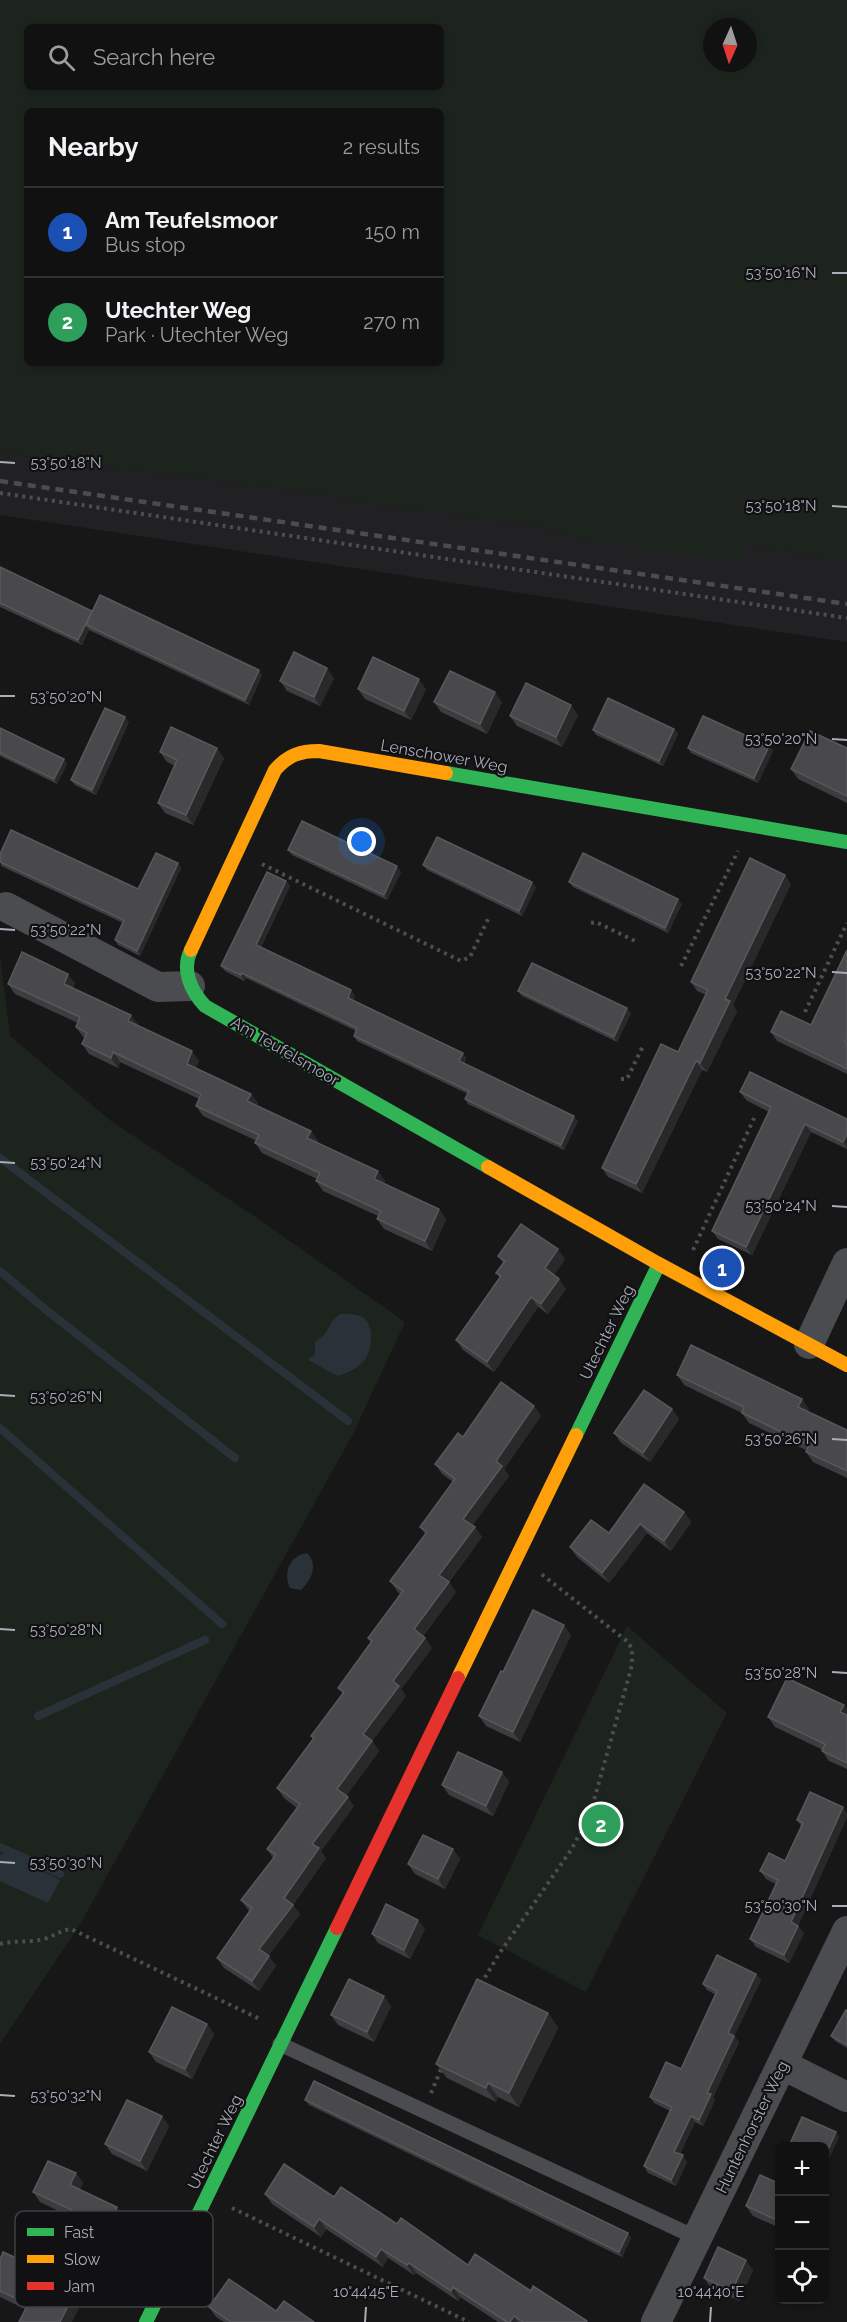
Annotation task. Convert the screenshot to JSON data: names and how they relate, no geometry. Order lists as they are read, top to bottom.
{
  "streets": {
    "street": [
      "Lenschower Weg",
      "Am Teufelsmoor",
      "Utechter Weg",
      "Huntenhorster Weg"
    ]
  },
  "crossings": [
    ["Lenschower Weg", "Am Teufelsmoor"],
    ["Am Teufelsmoor", "Utechter Weg"]
  ],
  "legend": ["Fast", "Slow", "Jam"],
  "north": "bottom",
  "page": {
    "search": "Search here",
    "heading": ["Nearby", "2 results"],
    "list": [
      {
        "mark": "1",
        "name": "Am Teufelsmoor",
        "note": "Bus stop",
        "value": "150 m"
      },
      {
        "mark": "2",
        "name": "Utechter Weg",
        "note": "Park · Utechter Weg",
        "value": "270 m"
      }
    ],
    "pins": ["1", "2"],
    "map_buttons": ["+", "−"]
  },
  "coordinates": [
    "53°50'16\"N",
    "53°50'18\"N",
    "53°50'20\"N",
    "53°50'22\"N",
    "53°50'24\"N",
    "53°50'26\"N",
    "53°50'28\"N",
    "53°50'30\"N",
    "53°50'32\"N",
    "10°44'45\"E",
    "10°44'40\"E"
  ]
}
